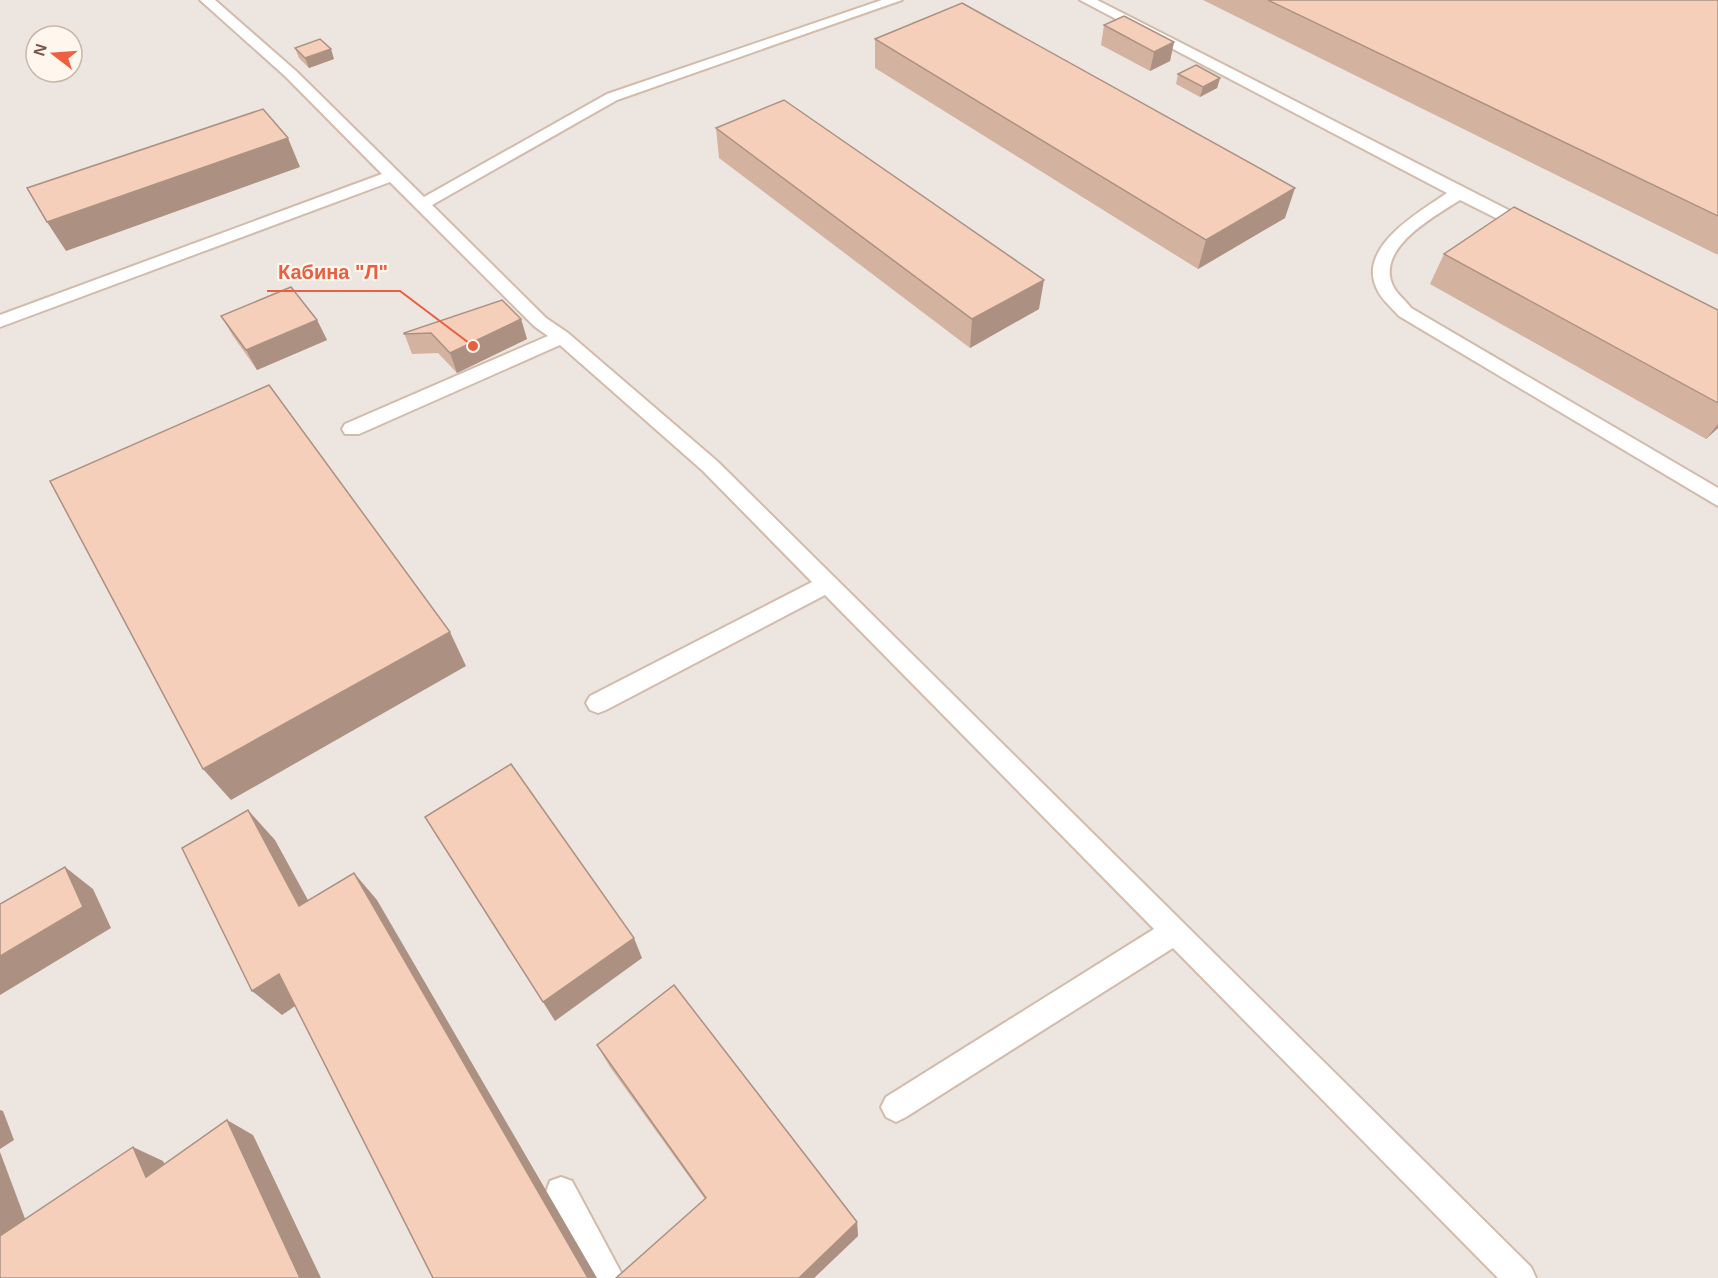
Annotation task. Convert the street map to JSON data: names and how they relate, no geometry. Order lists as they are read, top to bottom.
{
  "places": ["Кабина \"Л\""],
  "north": "left"
}
